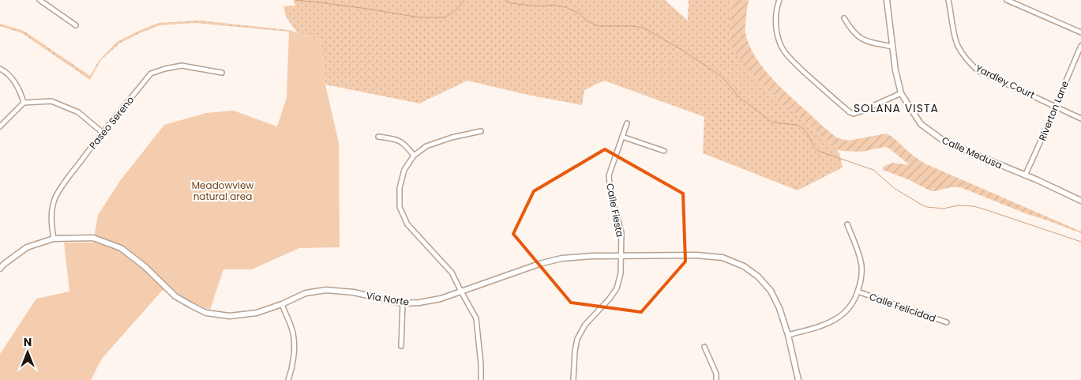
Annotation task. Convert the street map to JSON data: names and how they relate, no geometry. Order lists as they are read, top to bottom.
{
  "streets": {
    "street": [
      "Yardley Court",
      "Riverton Lane",
      "Paseo Sereno",
      "Calle Medusa",
      "Calle Fiesta",
      "Via Norte",
      "Calle Felicidad"
    ]
  },
  "crossings": [
    ["Yardley Court", "Riverton Lane"],
    ["Riverton Lane", "Calle Medusa"],
    ["Paseo Sereno", "Via Norte"],
    ["Calle Fiesta", "Via Norte"]
  ],
  "districts": ["SOLANA VISTA"],
  "parks": ["Meadowview natural area"],
  "north": "top"
}
